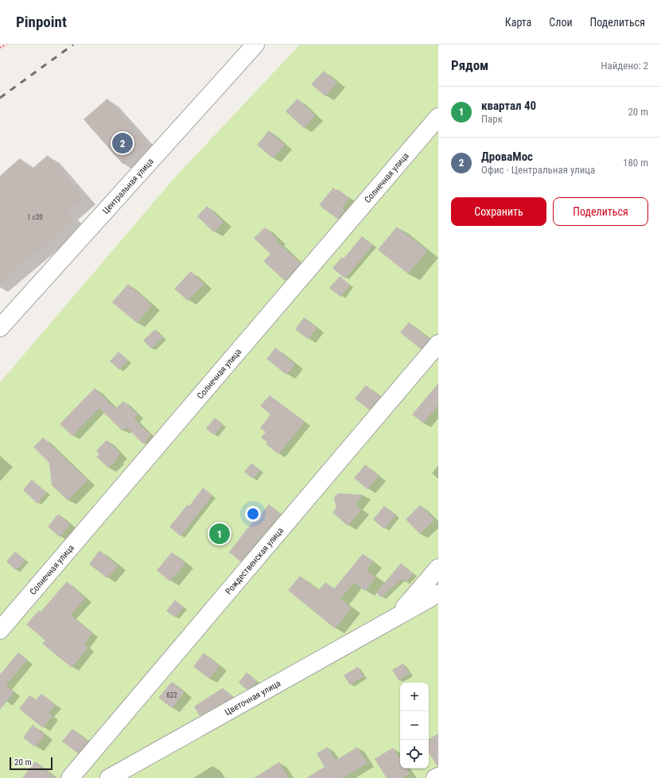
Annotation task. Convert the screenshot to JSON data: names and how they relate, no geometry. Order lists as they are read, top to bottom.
{
  "streets": {
    "street": [
      "Солнечная улица",
      "Центральная улица",
      "Рождественская улица",
      "Цветочная улица"
    ]
  },
  "house_numbers": ["1 с20", "622"],
  "scale_bar": "20 m",
  "page": {
    "header": "Pinpoint",
    "nav": ["Карта", "Слои", "Поделиться"],
    "heading": ["Рядом", "Найдено: 2"],
    "list": [
      {
        "mark": "1",
        "name": "квартал 40",
        "note": "Парк",
        "value": "20 m"
      },
      {
        "mark": "2",
        "name": "ДроваМос",
        "note": "Офис · Центральная улица",
        "value": "180 m"
      }
    ],
    "pins": ["2", "1"],
    "buttons": ["Сохранить", "Поделиться"],
    "map_buttons": ["+", "−"],
    "scale": "20 m"
  }
}
